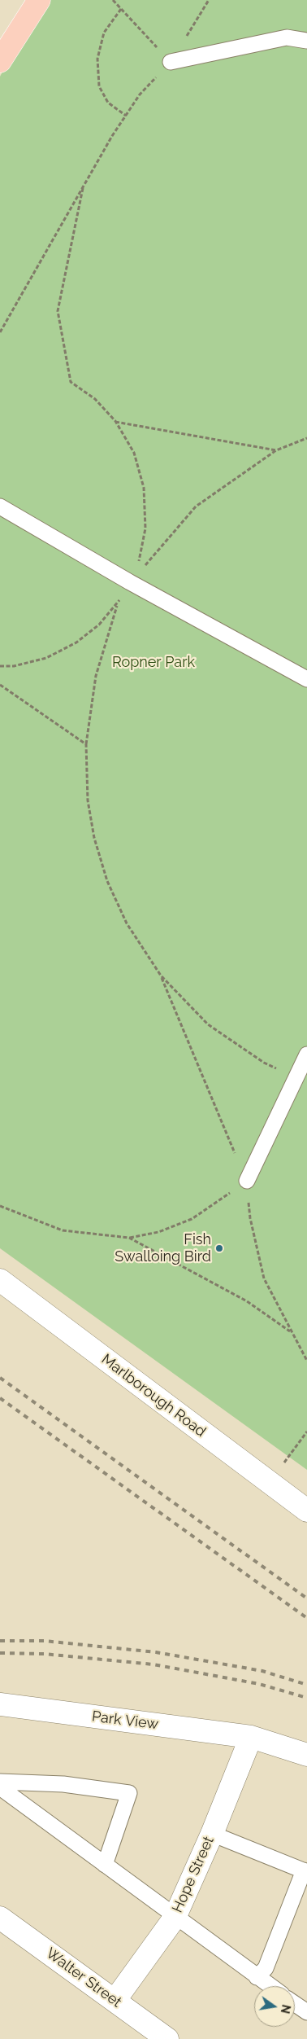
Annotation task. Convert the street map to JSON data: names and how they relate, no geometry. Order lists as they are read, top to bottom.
{
  "streets": {
    "street": [
      "Marlborough Road",
      "Park View",
      "Hope Street",
      "Walter Street"
    ]
  },
  "crossings": [
    ["Park View", "Hope Street"],
    ["Hope Street", "Walter Street"]
  ],
  "parks": ["Ropner Park"],
  "places": ["Fish Swalloing Bird"],
  "north": "right"
}
